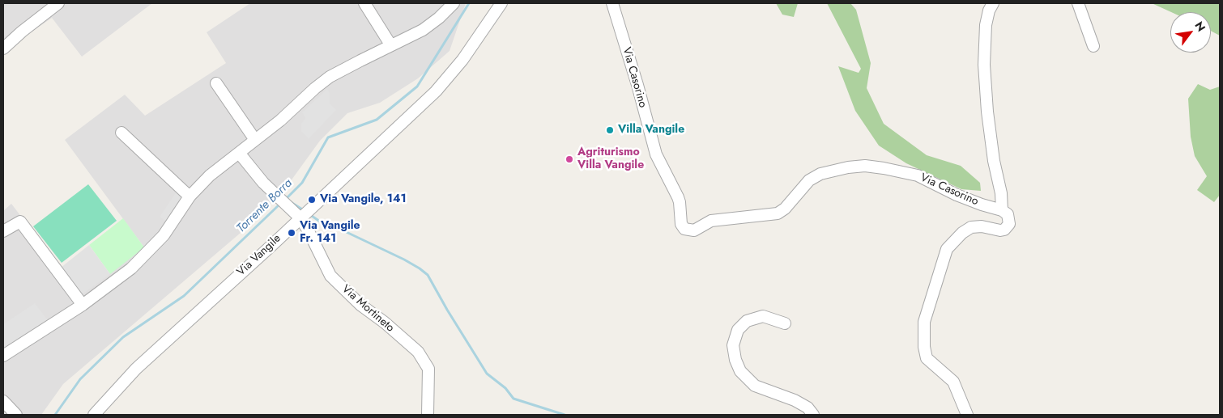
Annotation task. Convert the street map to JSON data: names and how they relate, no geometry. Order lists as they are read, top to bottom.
{
  "streets": {
    "street": ["Via Casorino", "Via Vangile", "Via Mortineto"]
  },
  "crossings": [
    ["Via Vangile", "Via Mortineto"]
  ],
  "water": ["Torrente Borra"],
  "places": [
    "Villa Vangile",
    "Agriturismo Villa Vangile",
    "Via Vangile, 141",
    "Via Vangile Fr. 141"
  ],
  "north": "top right"
}
